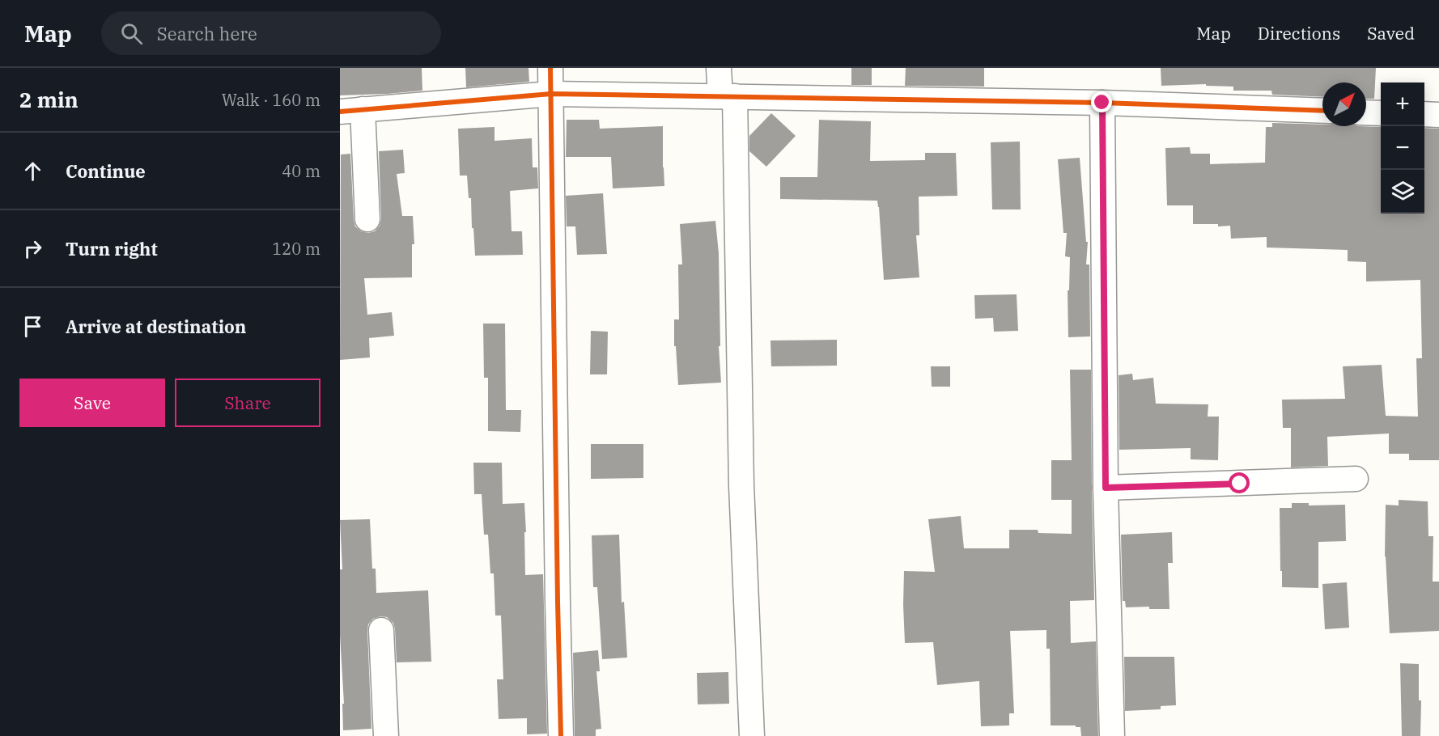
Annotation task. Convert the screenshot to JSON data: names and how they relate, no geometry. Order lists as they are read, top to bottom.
{
  "north": "top right",
  "page": {
    "header": "Map",
    "search": "Search here",
    "nav": ["Map", "Directions", "Saved"],
    "heading": ["2 min", "Walk · 160 m"],
    "map_buttons": ["+", "−"],
    "list": [
      ["Continue", "40 m"],
      ["Turn right", "120 m"],
      "Arrive at destination"
    ],
    "buttons": ["Save", "Share"]
  }
}
